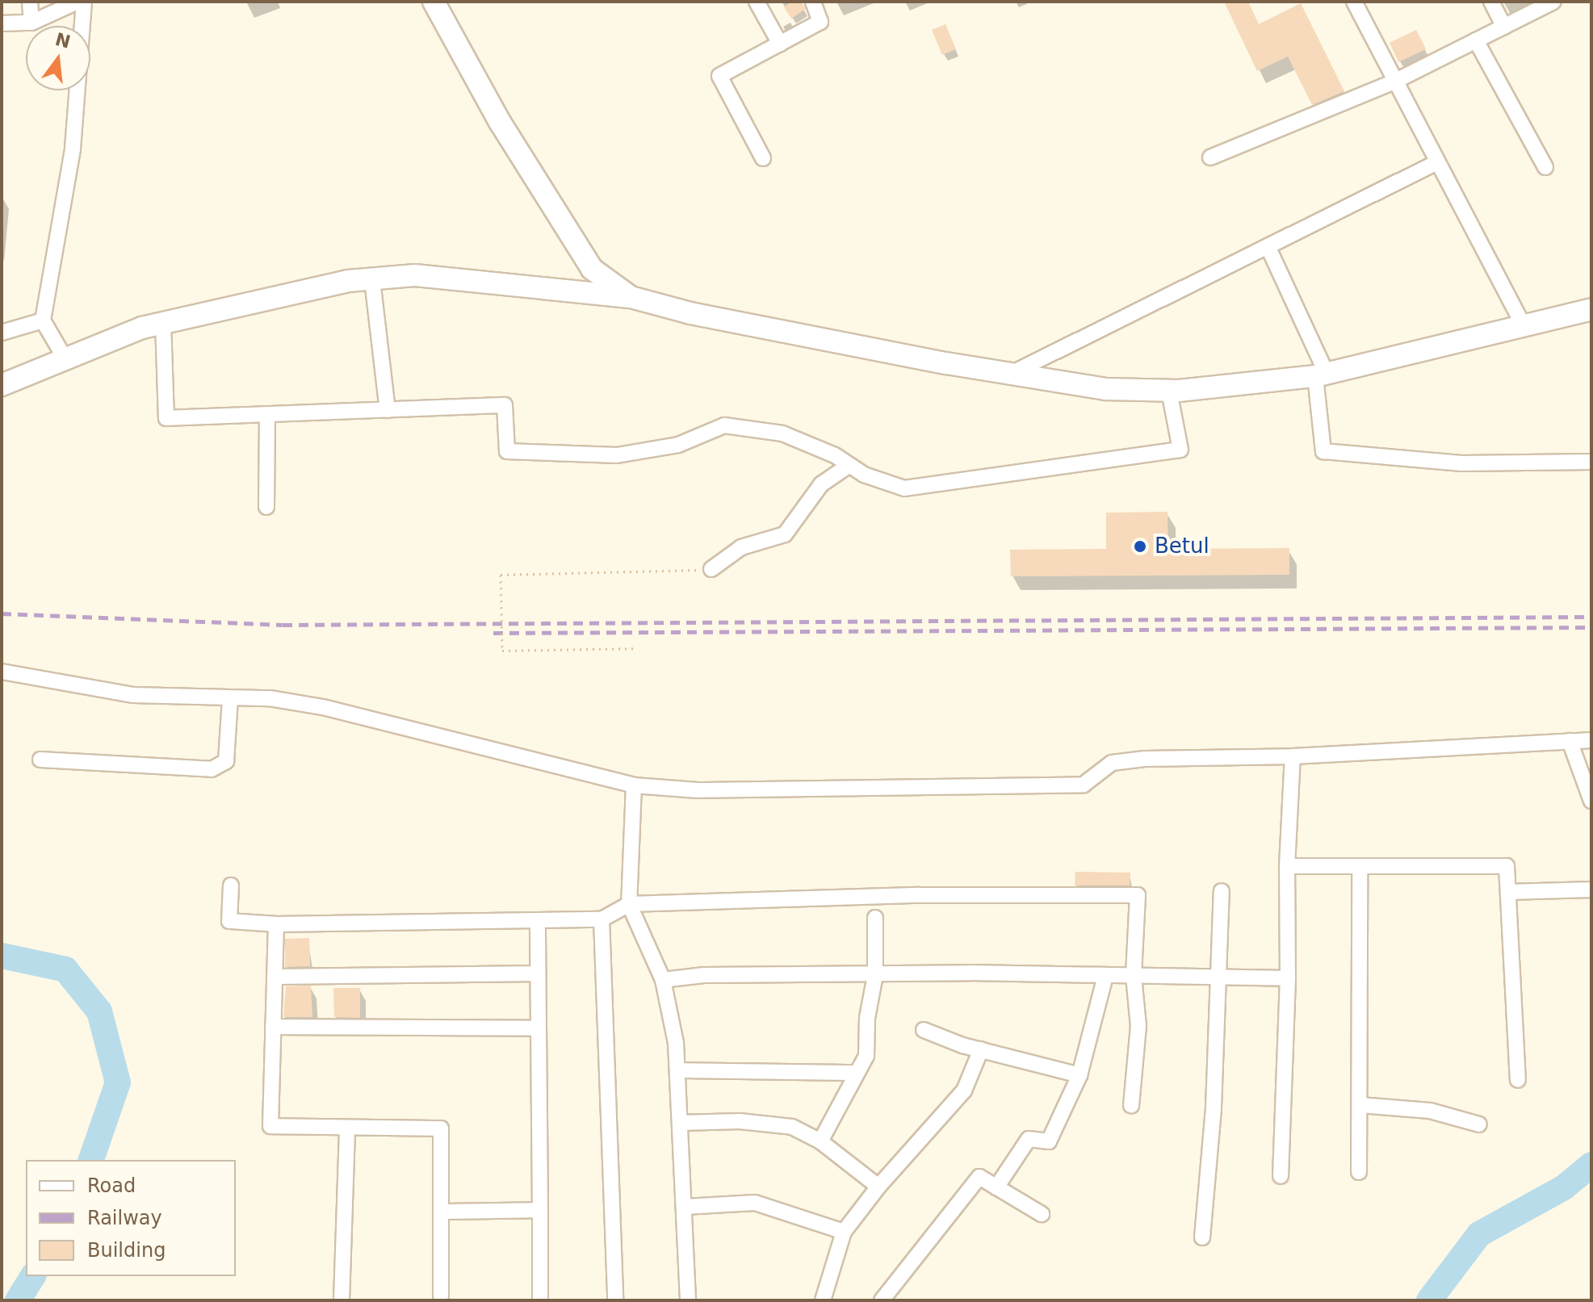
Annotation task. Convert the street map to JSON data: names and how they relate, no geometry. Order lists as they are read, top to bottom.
{
  "places": ["Betul"],
  "legend": ["Road", "Railway", "Building"],
  "north": "top"
}
